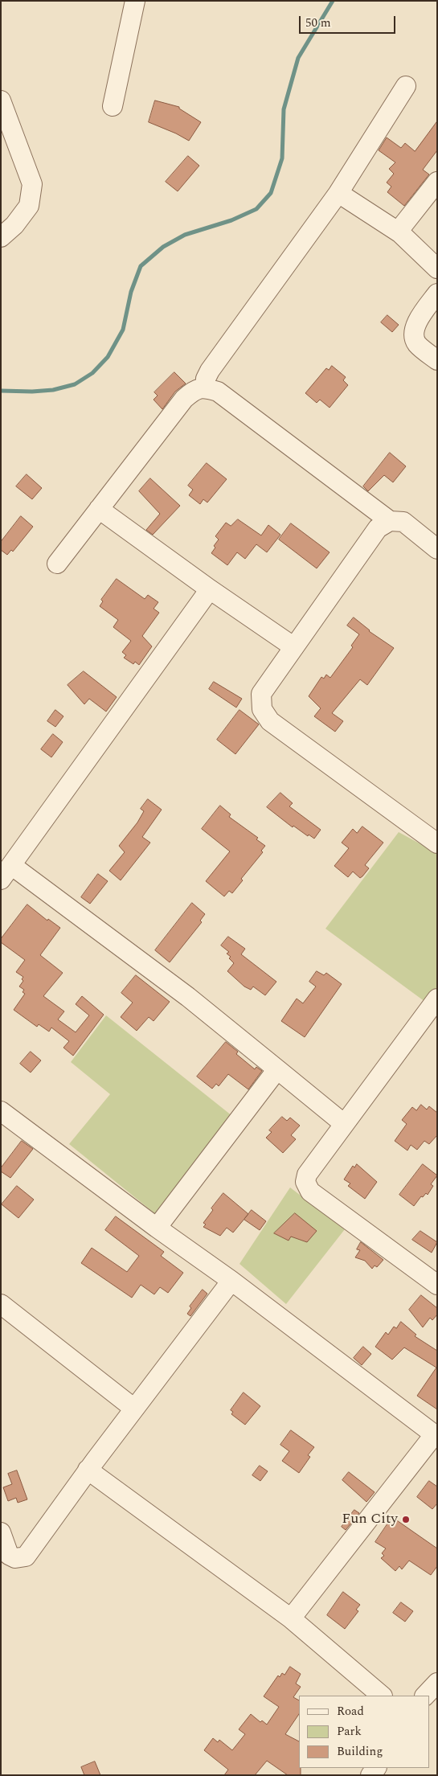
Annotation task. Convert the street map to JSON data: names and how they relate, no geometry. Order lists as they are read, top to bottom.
{
  "places": ["Fun City"],
  "legend": ["Road", "Park", "Building"],
  "scale_bar": "50 m"
}
